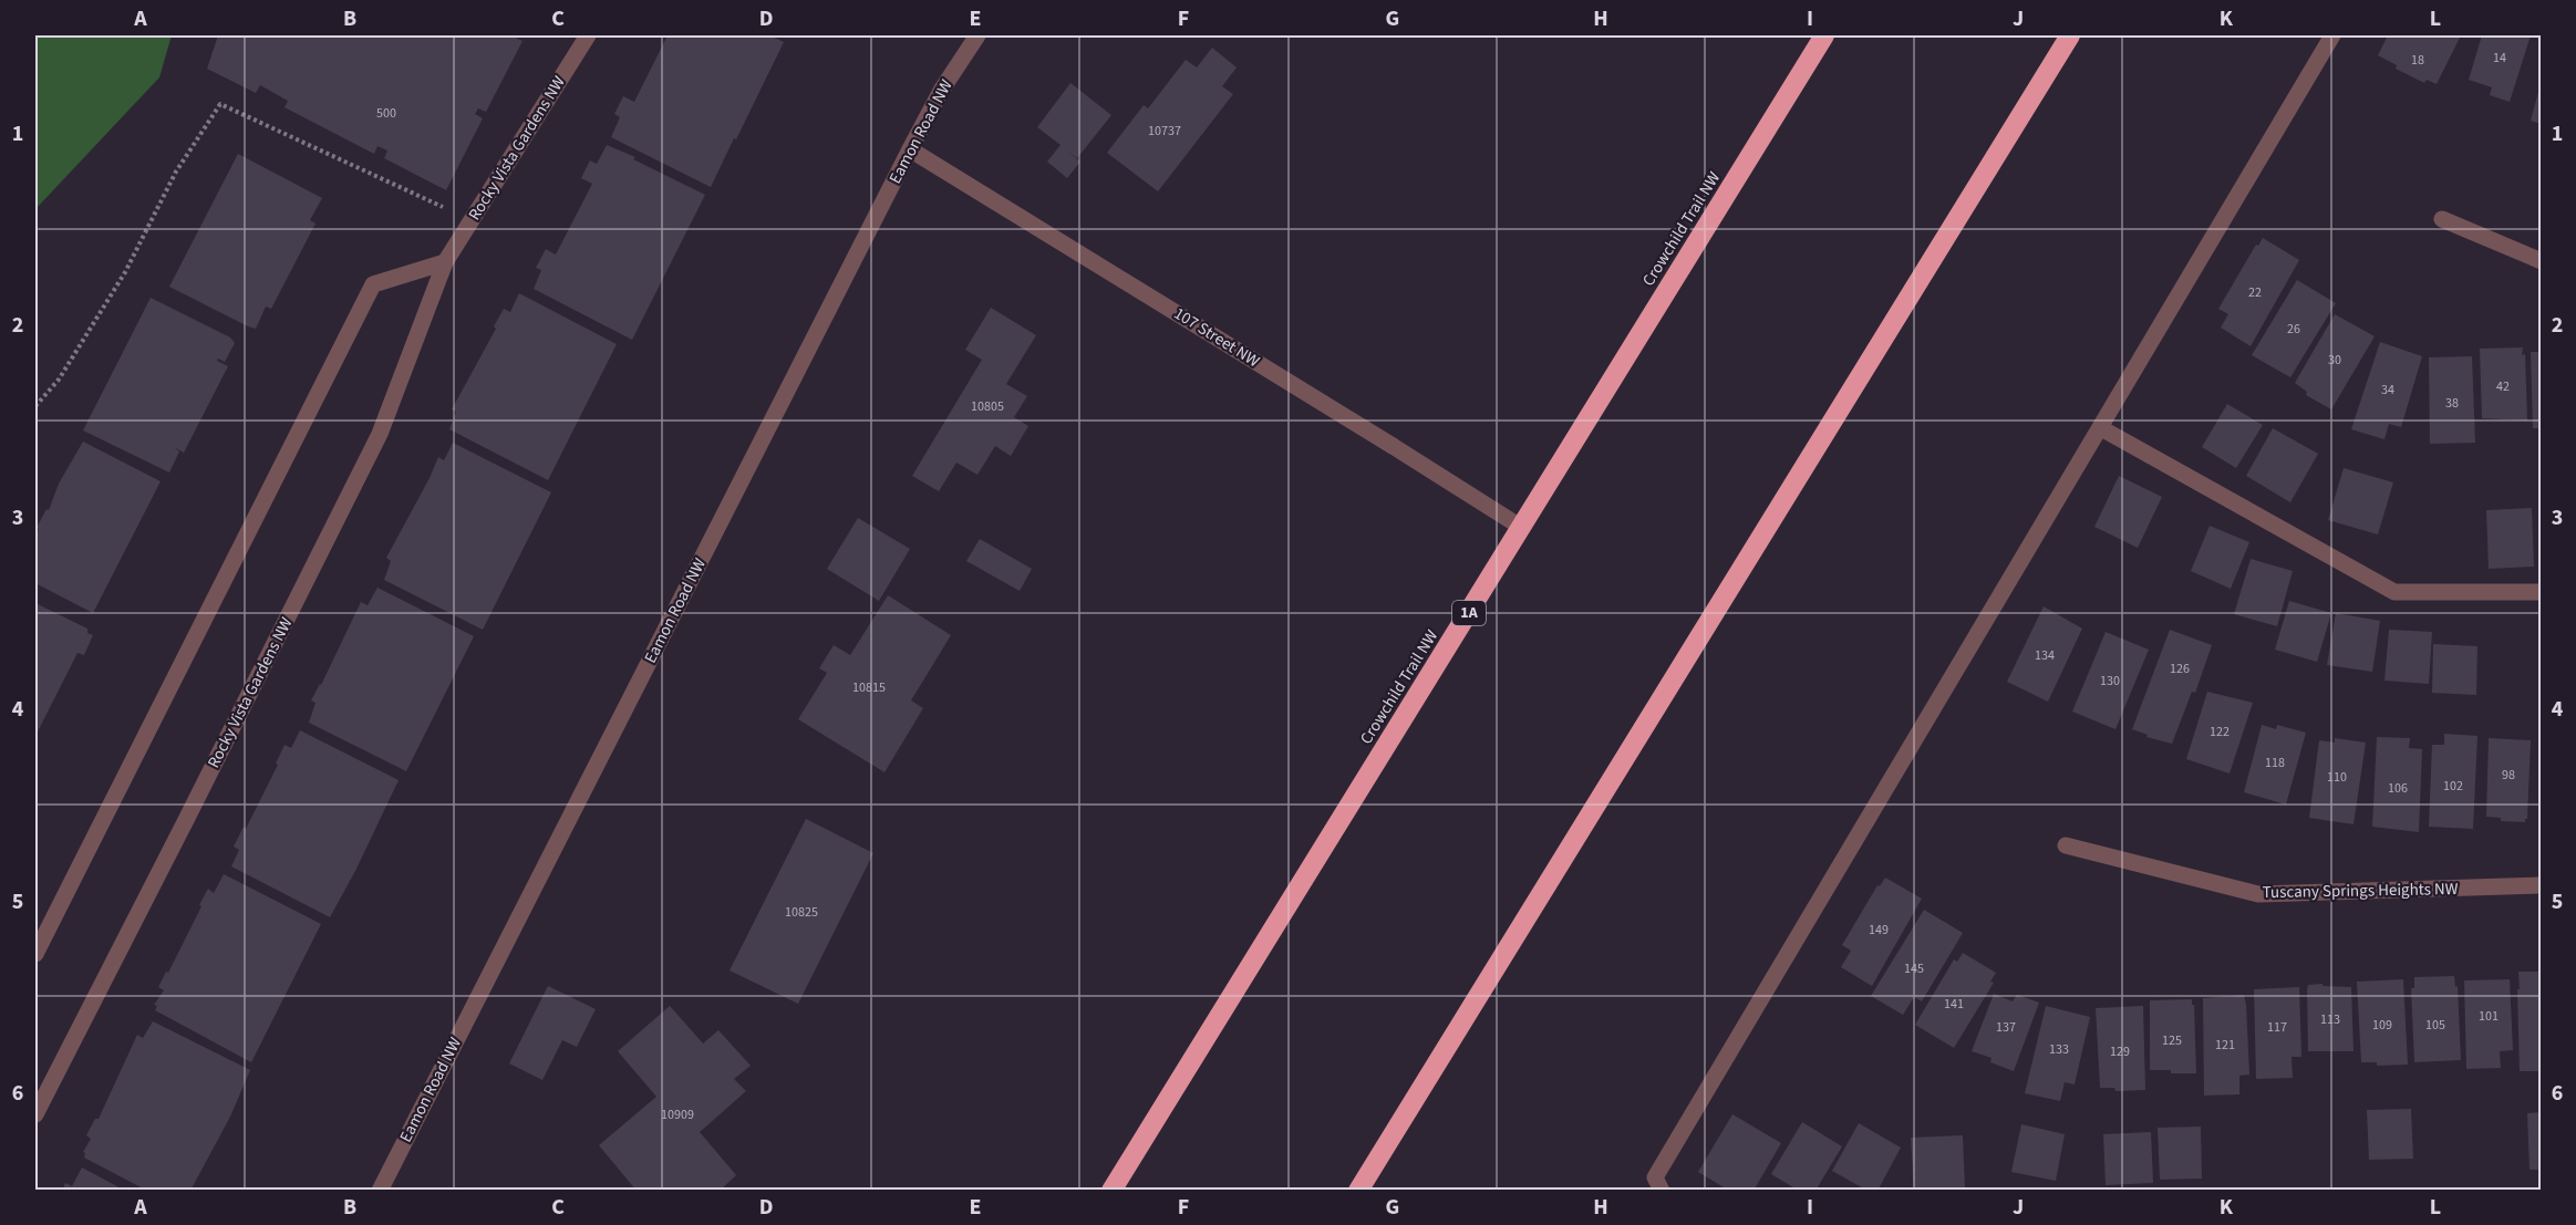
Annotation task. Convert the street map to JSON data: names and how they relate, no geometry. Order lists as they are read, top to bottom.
{
  "streets": {
    "highway": ["Crowchild Trail NW", "1A"],
    "street": [
      "Eamon Road NW",
      "Rocky Vista Gardens NW",
      "107 Street NW",
      "Tuscany Springs Heights NW"
    ]
  },
  "crossings": [
    ["Eamon Road NW", "107 Street NW"],
    ["Crowchild Trail NW", "107 Street NW"]
  ],
  "house_numbers": [
    "14",
    "18",
    "500",
    "10737",
    "22",
    "26",
    "30",
    "42",
    "34",
    "38",
    "10805",
    "134",
    "126",
    "130",
    "10815",
    "122",
    "118",
    "98",
    "110",
    "102",
    "106",
    "10825",
    "149",
    "145",
    "141",
    "101",
    "113",
    "109",
    "105",
    "137",
    "117",
    "125",
    "121",
    "133",
    "129",
    "10909"
  ],
  "grid": {
    "columns": [
      "A",
      "B",
      "C",
      "D",
      "E",
      "F",
      "G",
      "H",
      "I",
      "J",
      "K",
      "L"
    ],
    "rows": [
      "1",
      "2",
      "3",
      "4",
      "5",
      "6"
    ]
  }
}
